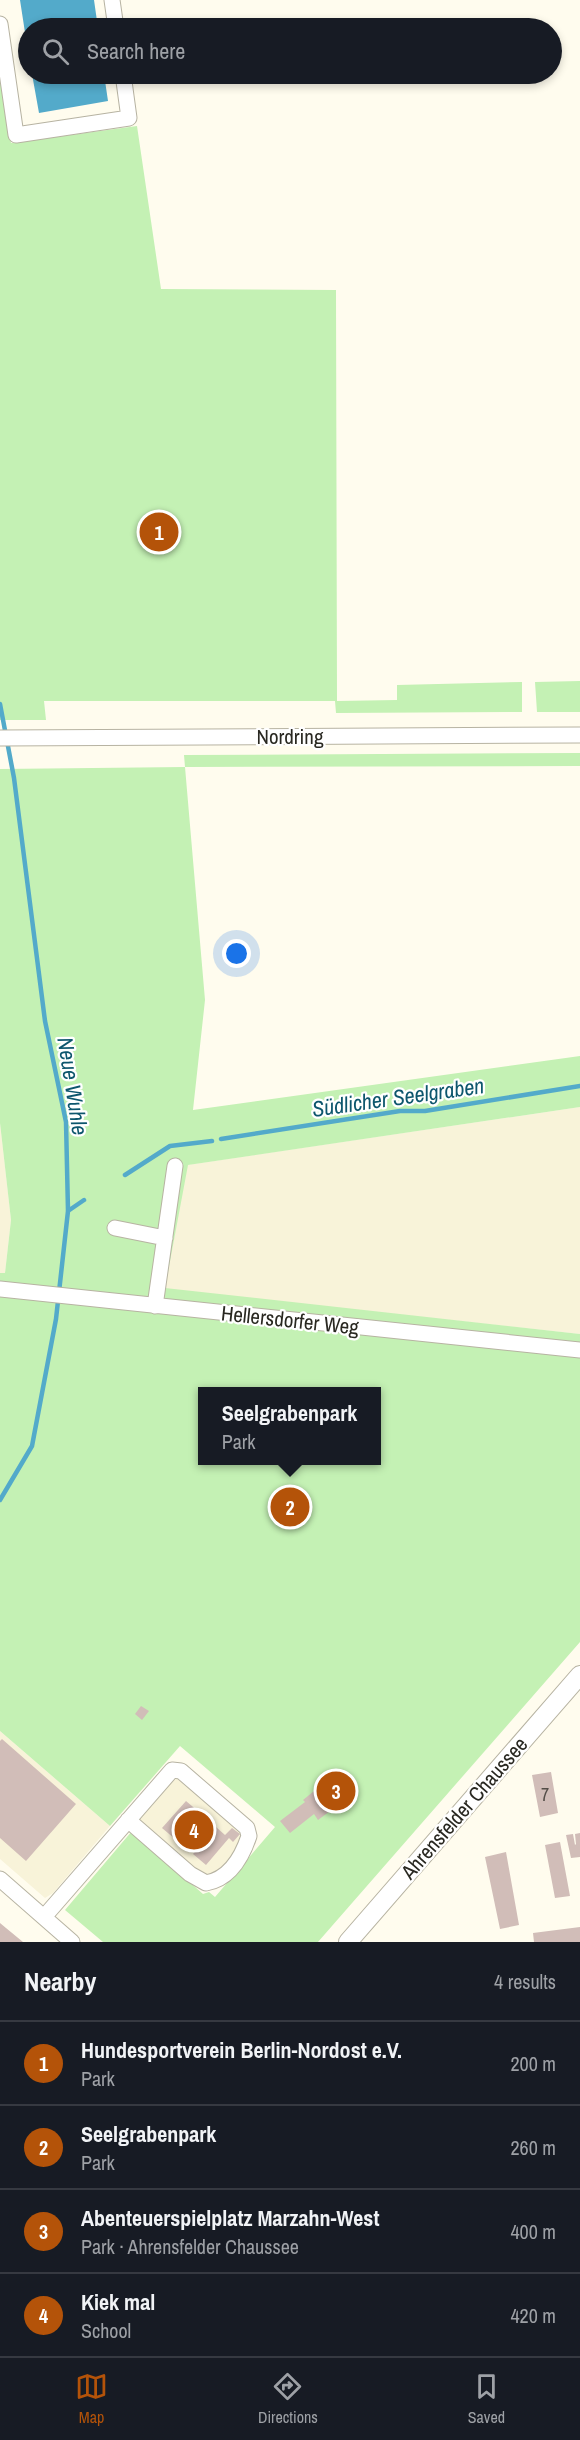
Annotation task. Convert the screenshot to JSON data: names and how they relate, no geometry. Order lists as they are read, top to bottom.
{
  "streets": {
    "main road": ["Ahrensfelder Chaussee"],
    "street": ["Nordring", "Hellersdorfer Weg"]
  },
  "water": ["Neue Wuhle", "Südlicher Seelgraben"],
  "house_numbers": ["7"],
  "page": {
    "search": "Search here",
    "pins": [
      "1",
      "2",
      "3",
      "4"
    ],
    "popup": ["Seelgrabenpark", "Park"],
    "heading": ["Nearby", "4 results"],
    "list": [
      {
        "mark": "1",
        "name": "Hundesportverein Berlin-Nordost e.V.",
        "note": "Park",
        "value": "200 m"
      },
      {
        "mark": "2",
        "name": "Seelgrabenpark",
        "note": "Park",
        "value": "260 m"
      },
      {
        "mark": "3",
        "name": "Abenteuerspielplatz Marzahn-West",
        "note": "Park · Ahrensfelder Chaussee",
        "value": "400 m"
      },
      {
        "mark": "4",
        "name": "Kiek mal",
        "note": "School",
        "value": "420 m"
      }
    ],
    "nav": ["Map", "Directions", "Saved"]
  }
}
